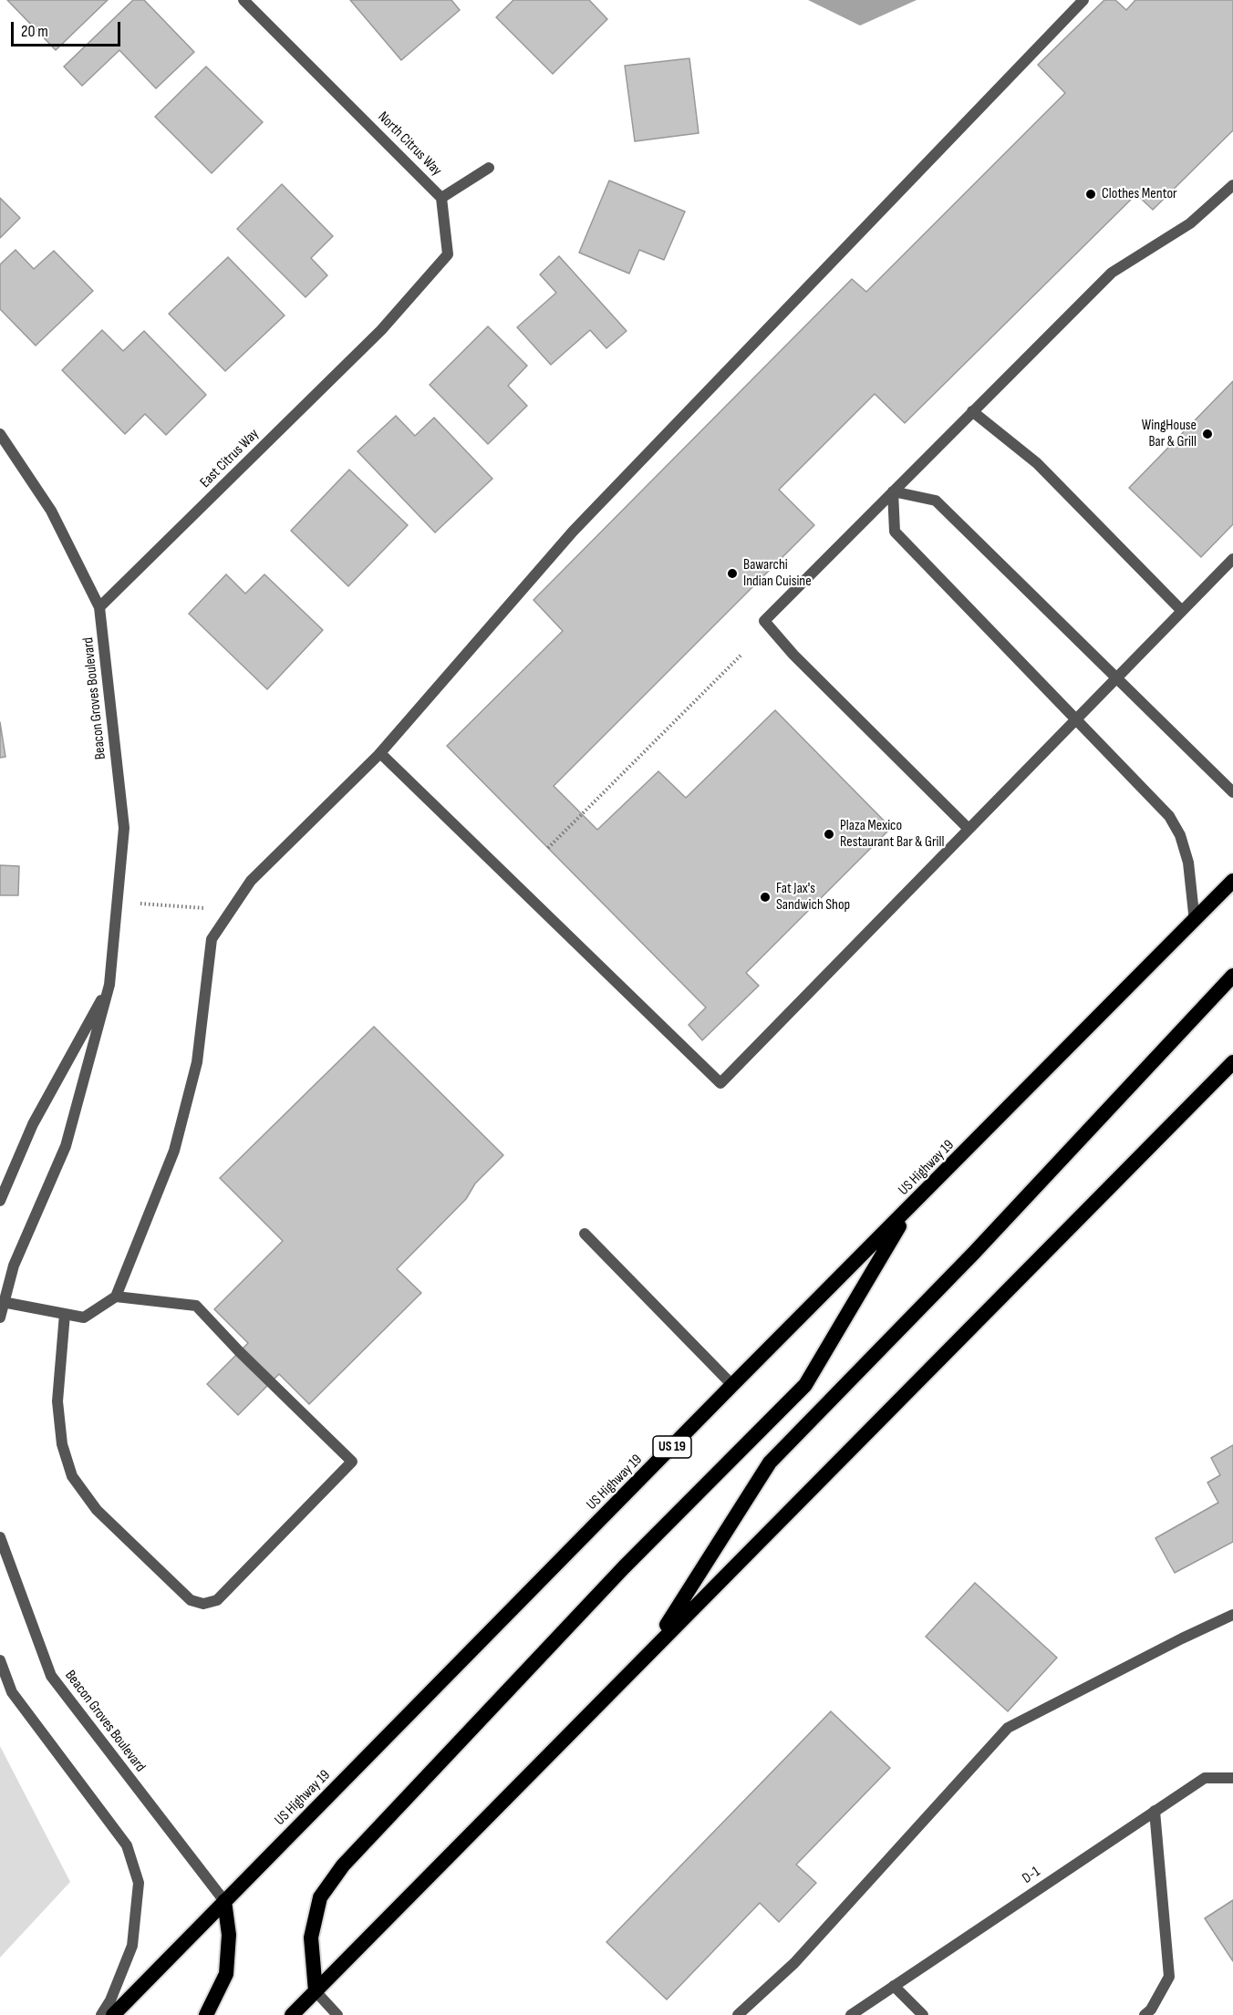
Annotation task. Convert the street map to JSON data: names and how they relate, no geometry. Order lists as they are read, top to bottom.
{
  "streets": {
    "highway": ["US Highway 19", "US 19"],
    "street": [
      "North Citrus Way",
      "East Citrus Way",
      "Beacon Groves Boulevard",
      "D-1"
    ]
  },
  "crossings": [
    ["North Citrus Way", "East Citrus Way"],
    ["East Citrus Way", "Beacon Groves Boulevard"],
    ["Beacon Groves Boulevard", "US Highway 19"]
  ],
  "places": [
    "Clothes Mentor",
    "WingHouse Bar & Grill",
    "Bawarchi Indian Cuisine",
    "Plaza Mexico Restaurant Bar & Grill",
    "Fat Jax's Sandwich Shop"
  ],
  "scale_bar": "20 m"
}
